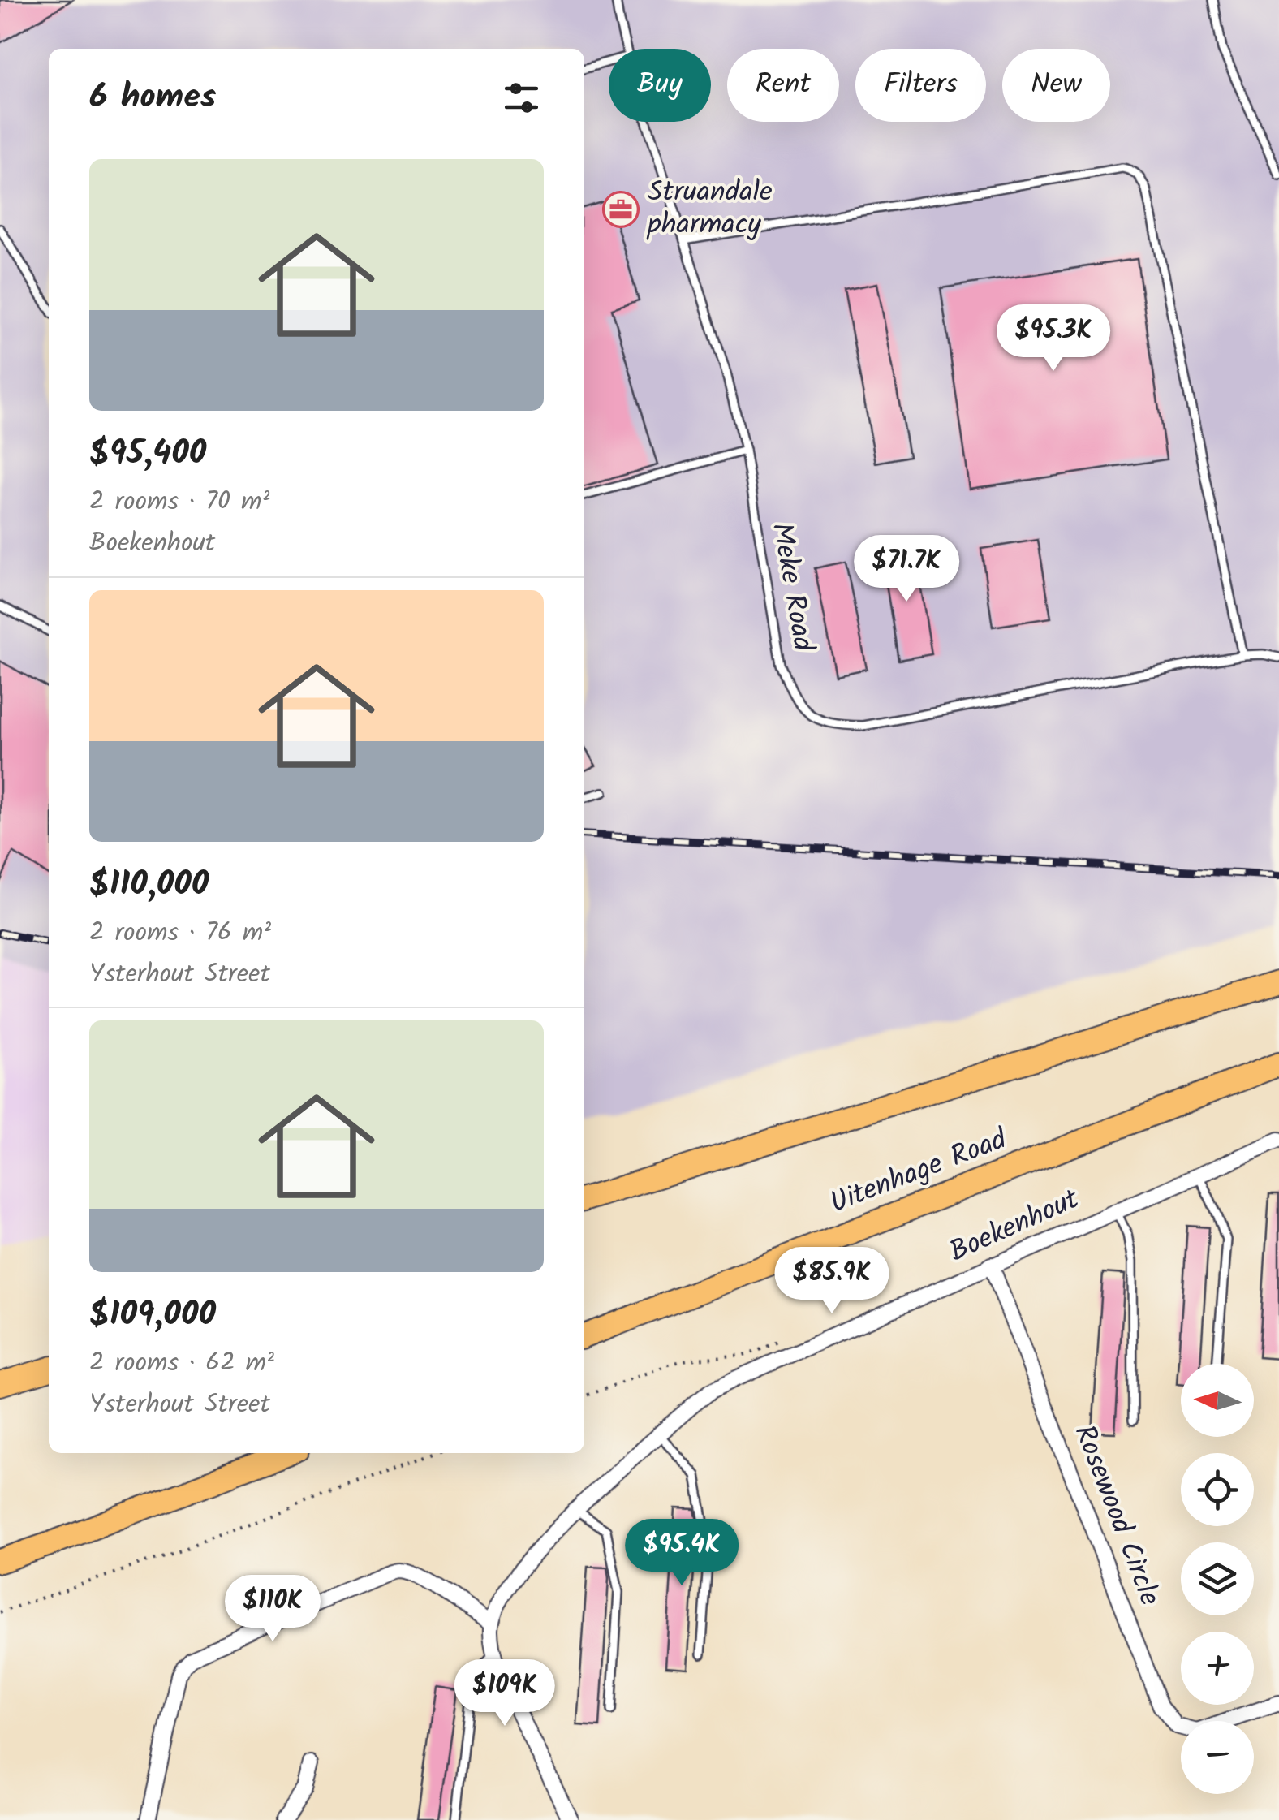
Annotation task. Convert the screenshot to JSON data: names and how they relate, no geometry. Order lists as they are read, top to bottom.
{
  "streets": {
    "main road": ["Uitenhage Road"],
    "street": ["Boekenhout", "Rosewood Circle"],
    "lane": ["Meke Road"]
  },
  "crossings": [
    ["Boekenhout", "Rosewood Circle"]
  ],
  "places": {
    "office": ["Struandale pharmacy"]
  },
  "north": "left",
  "page": {
    "chip": [
      "Buy",
      "Rent",
      "Filters",
      "New"
    ],
    "heading": "6 homes",
    "list": [
      {
        "name": "$95,400",
        "note": "2 rooms · 70 m² · Boekenhout"
      },
      {
        "name": "$110,000",
        "note": "2 rooms · 76 m² · Ysterhout Street"
      },
      {
        "name": "$109,000",
        "note": "2 rooms · 62 m² · Ysterhout Street"
      }
    ],
    "price": [
      "$95.3K",
      "$71.7K",
      "$85.9K",
      "$95.4K",
      "$110K",
      "$109K"
    ],
    "map_buttons": ["+", "−"]
  }
}
